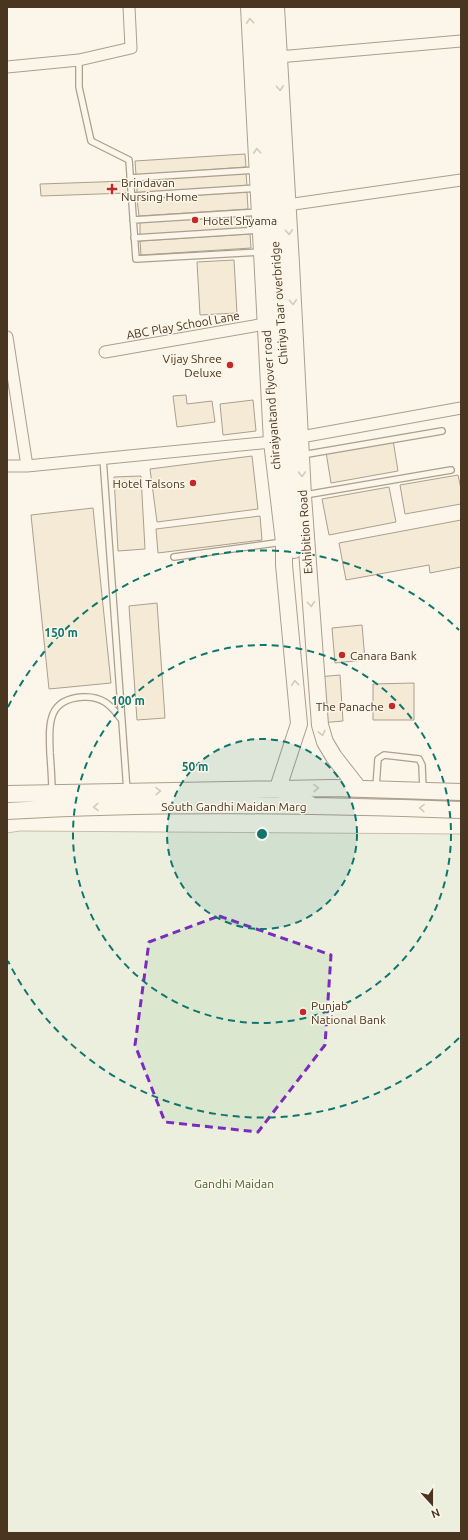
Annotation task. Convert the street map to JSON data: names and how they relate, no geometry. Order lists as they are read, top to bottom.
{
  "streets": {
    "main road": [
      "Chiriya Taar overbridge",
      "chiraiyantand flyover road",
      "Exhibition Road",
      "South Gandhi Maidan Marg"
    ],
    "street": ["ABC Play School Lane"]
  },
  "crossings": [
    ["Chiriya Taar overbridge", "chiraiyantand flyover road"],
    ["ABC Play School Lane", "chiraiyantand flyover road"]
  ],
  "one_way": ["chiraiyantand flyover road", "Exhibition Road"],
  "parks": ["Gandhi Maidan"],
  "places": {
    "health": ["Brindavan Nursing Home"],
    "other": [
      "Hotel Shyama",
      "Vijay Shree Deluxe",
      "Hotel Talsons",
      "Canara Bank",
      "The Panache",
      "Punjab National Bank"
    ]
  },
  "north": "bottom",
  "rings": ["150 m", "100 m", "50 m"]
}
